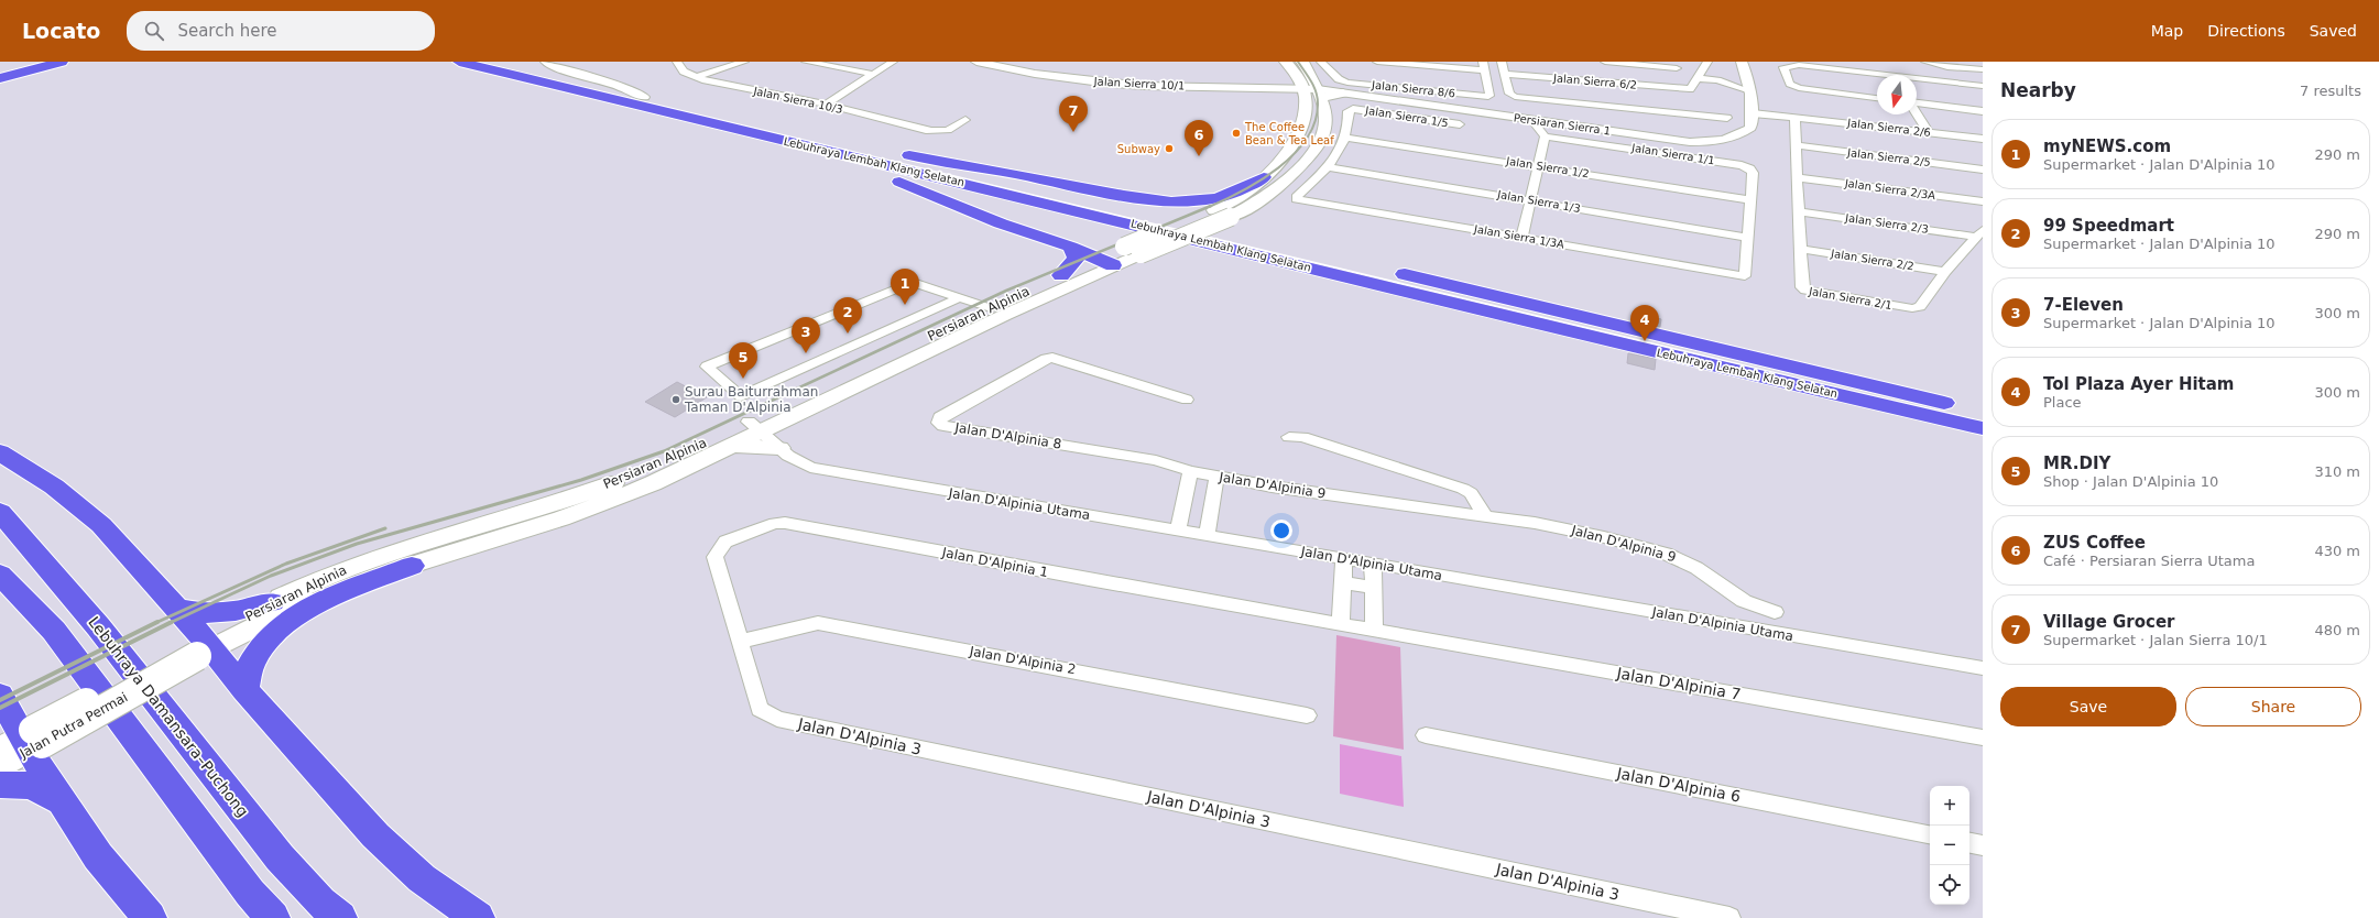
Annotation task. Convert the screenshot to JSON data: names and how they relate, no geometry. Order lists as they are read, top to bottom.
{
  "streets": {
    "highway": ["Lebuhraya Lembah Klang Selatan", "Lebuhraya Damansara–Puchong"],
    "main road": ["Persiaran Alpinia", "Jalan Putra Permai"],
    "street": [
      "Jalan Sierra 6/2",
      "Jalan Sierra 10/1",
      "Jalan Sierra 8/6",
      "Jalan Sierra 10/3",
      "Jalan Sierra 1/5",
      "Persiaran Sierra 1",
      "Jalan Sierra 2/6",
      "Jalan Sierra 1/1",
      "Jalan Sierra 2/5",
      "Jalan Sierra 1/2",
      "Jalan Sierra 2/3A",
      "Jalan Sierra 1/3",
      "Jalan Sierra 2/3",
      "Jalan Sierra 1/3A",
      "Jalan Sierra 2/2",
      "Jalan Sierra 2/1",
      "Jalan D'Alpinia 8",
      "Jalan D'Alpinia 9",
      "Jalan D'Alpinia Utama",
      "Jalan D'Alpinia 1",
      "Jalan D'Alpinia 2",
      "Jalan D'Alpinia 7",
      "Jalan D'Alpinia 3",
      "Jalan D'Alpinia 6"
    ]
  },
  "crossings": [
    ["Jalan Sierra 1/5", "Jalan Sierra 1/2"],
    ["Persiaran Sierra 1", "Jalan Sierra 2/6"],
    ["Jalan Sierra 2/6", "Jalan Sierra 2/1"],
    ["Jalan Sierra 1/1", "Jalan Sierra 1/2"],
    ["Jalan Sierra 2/5", "Jalan Sierra 2/1"],
    ["Jalan Sierra 2/3A", "Jalan Sierra 2/1"],
    ["Jalan Sierra 1/3", "Jalan Sierra 1/3A"],
    ["Jalan Sierra 2/3", "Jalan Sierra 2/1"],
    ["Jalan Sierra 2/2", "Jalan Sierra 2/1"],
    ["Persiaran Alpinia", "Jalan D'Alpinia Utama"],
    ["Persiaran Alpinia", "Jalan Putra Permai"],
    ["Jalan D'Alpinia 8", "Jalan D'Alpinia 9"],
    ["Jalan D'Alpinia 1", "Jalan D'Alpinia 2"],
    ["Jalan D'Alpinia 1", "Jalan D'Alpinia 7"],
    ["Jalan D'Alpinia 1", "Jalan D'Alpinia 3"],
    ["Jalan D'Alpinia 2", "Jalan D'Alpinia 3"]
  ],
  "places": ["The Coffee Bean & Tea Leaf", "Subway", "Surau Baiturrahman Taman D'Alpinia"],
  "north": "bottom",
  "page": {
    "header": "Locato",
    "search": "Search here",
    "nav": ["Map", "Directions", "Saved"],
    "heading": ["Nearby", "7 results"],
    "pins": [
      "7",
      "6",
      "1",
      "2",
      "4",
      "3",
      "5"
    ],
    "list": [
      {
        "mark": "1",
        "name": "myNEWS.com",
        "note": "Supermarket · Jalan D'Alpinia 10",
        "value": "290 m"
      },
      {
        "mark": "2",
        "name": "99 Speedmart",
        "note": "Supermarket · Jalan D'Alpinia 10",
        "value": "290 m"
      },
      {
        "mark": "3",
        "name": "7-Eleven",
        "note": "Supermarket · Jalan D'Alpinia 10",
        "value": "300 m"
      },
      {
        "mark": "4",
        "name": "Tol Plaza Ayer Hitam",
        "note": "Place",
        "value": "300 m"
      },
      {
        "mark": "5",
        "name": "MR.DIY",
        "note": "Shop · Jalan D'Alpinia 10",
        "value": "310 m"
      },
      {
        "mark": "6",
        "name": "ZUS Coffee",
        "note": "Café · Persiaran Sierra Utama",
        "value": "430 m"
      },
      {
        "mark": "7",
        "name": "Village Grocer",
        "note": "Supermarket · Jalan Sierra 10/1",
        "value": "480 m"
      }
    ],
    "buttons": ["Save", "Share"],
    "map_buttons": ["+", "−"]
  }
}
